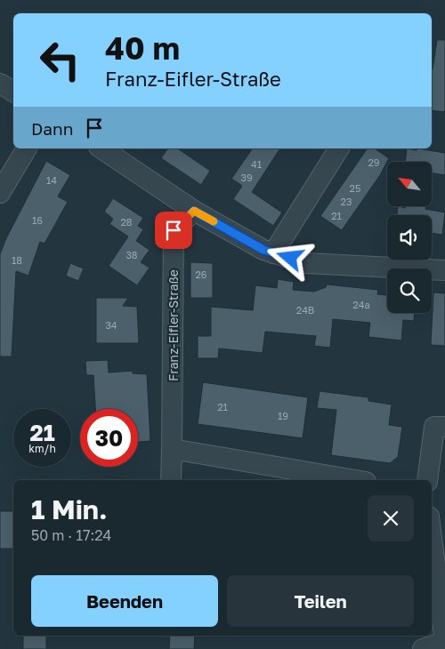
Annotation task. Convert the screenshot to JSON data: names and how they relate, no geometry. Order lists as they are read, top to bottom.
{
  "streets": {
    "street": ["Franz-Eifler-Straße"]
  },
  "house_numbers": [
    "29",
    "41",
    "39",
    "14",
    "25",
    "23",
    "21",
    "16",
    "28",
    "38",
    "18",
    "26",
    "24a",
    "24B",
    "34",
    "21",
    "19"
  ],
  "north": "top left",
  "page": {
    "turn": ["40 m", "Franz-Eifler-Straße"],
    "then": "Dann",
    "speed": "21 km/h",
    "limit": "30",
    "heading": ["1 Min.", "50 m · 17:24"],
    "buttons": ["Beenden", "Teilen"]
  }
}
